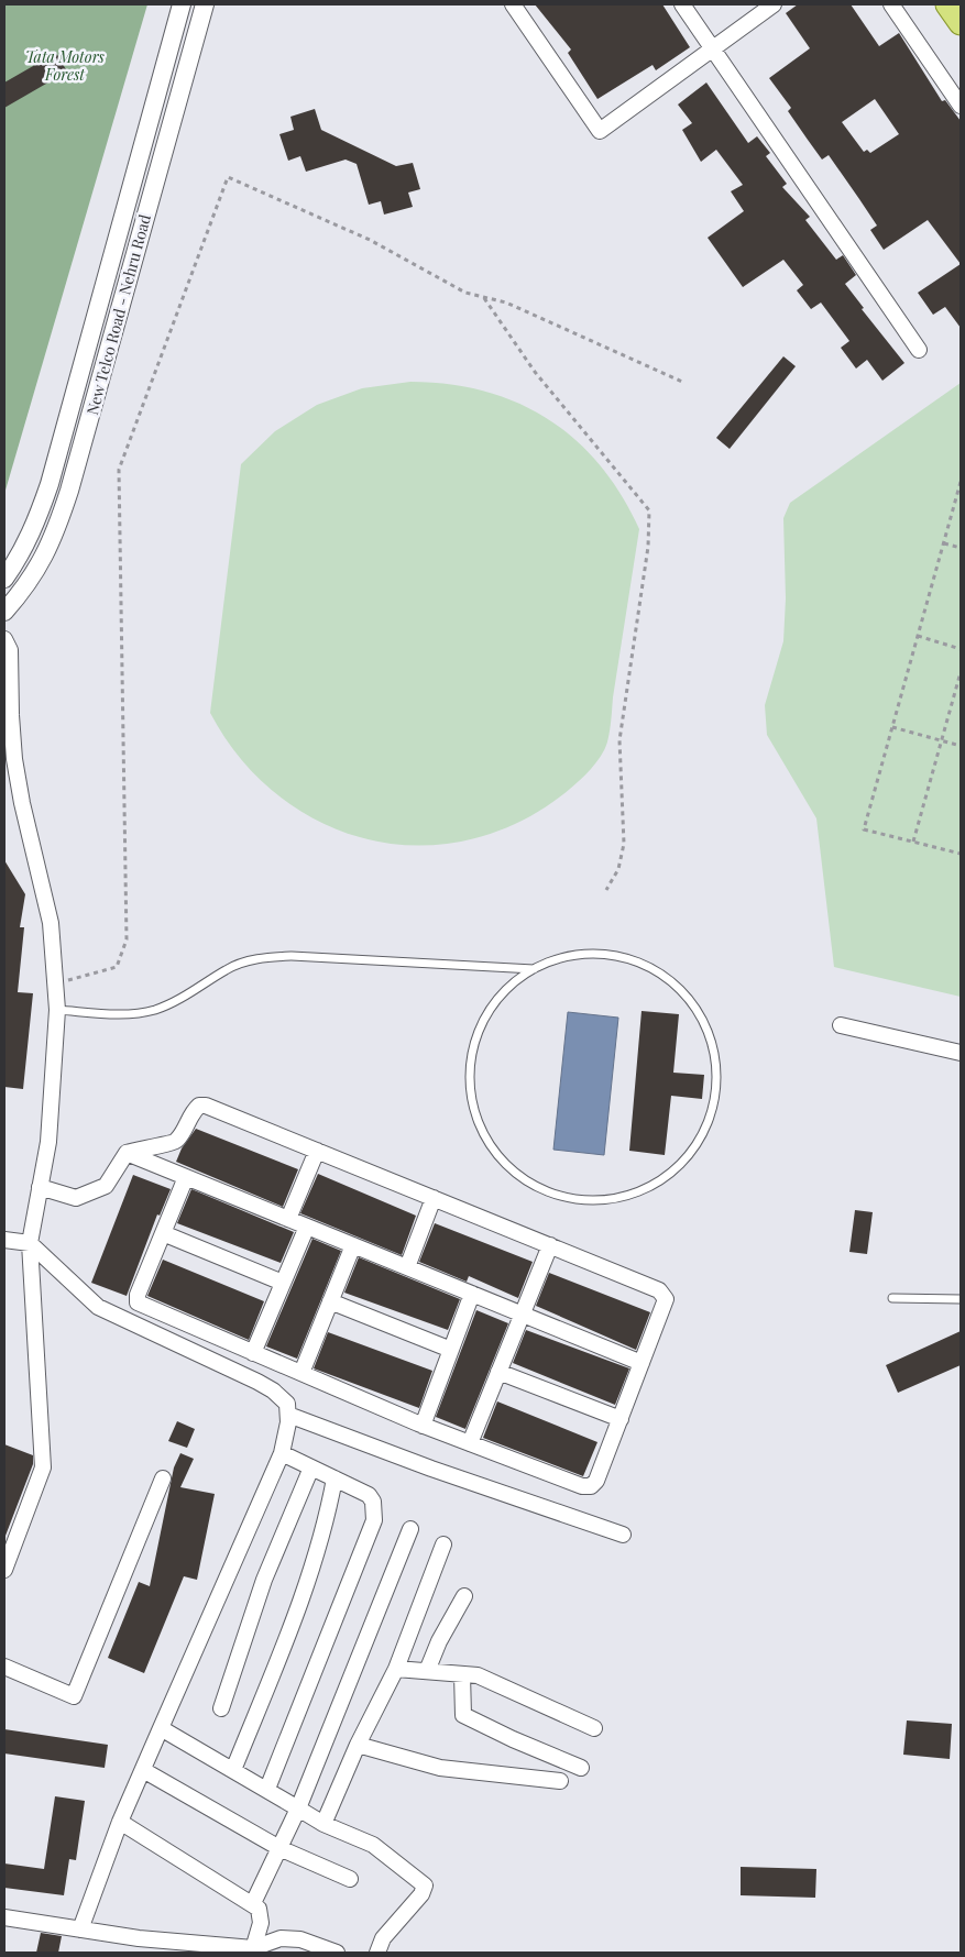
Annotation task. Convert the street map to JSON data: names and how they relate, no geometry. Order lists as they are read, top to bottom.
{
  "streets": {
    "street": ["New Telco Road - Nehru Road"]
  },
  "parks": ["Tata Motors Forest"]
}
